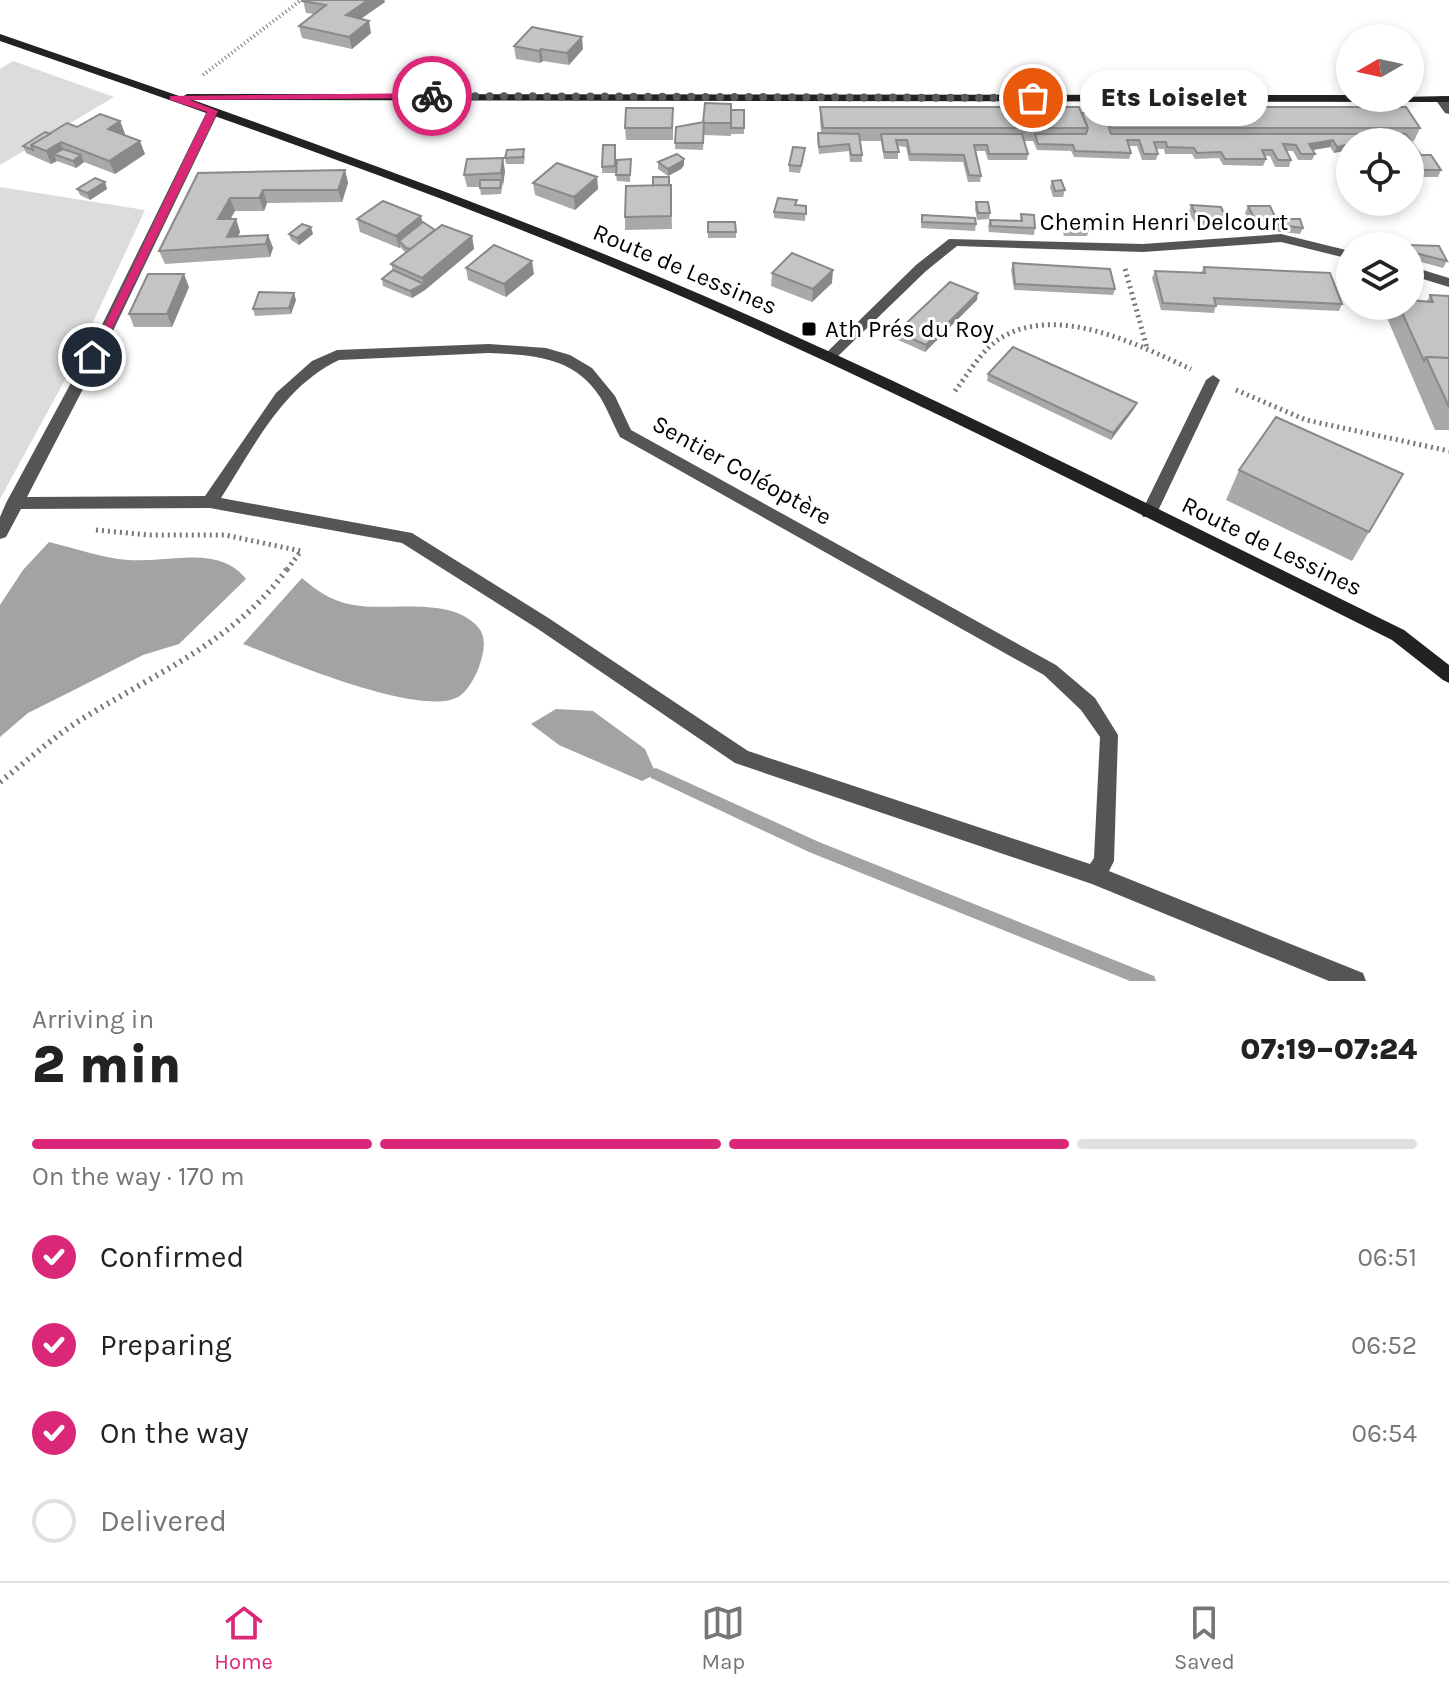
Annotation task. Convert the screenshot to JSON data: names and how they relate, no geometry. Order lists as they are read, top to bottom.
{
  "streets": {
    "main road": ["Route de Lessines"],
    "street": ["Chemin Henri Delcourt", "Sentier Coléoptère"]
  },
  "crossings": [
    ["Chemin Henri Delcourt", "Route de Lessines"]
  ],
  "places": {
    "other": ["Ets Loiselet"],
    "transit": ["Ath Prés du Roy"]
  },
  "north": "left",
  "page": {
    "bubble": "Ets Loiselet",
    "heading": ["2 min", "Arriving in", "07:19–07:24"],
    "bar": "On the way · 170 m",
    "list": [
      ["Confirmed", "06:51"],
      ["Preparing", "06:52"],
      ["On the way", "06:54"],
      "Delivered"
    ],
    "tabs": ["Home", "Map", "Saved"]
  }
}
